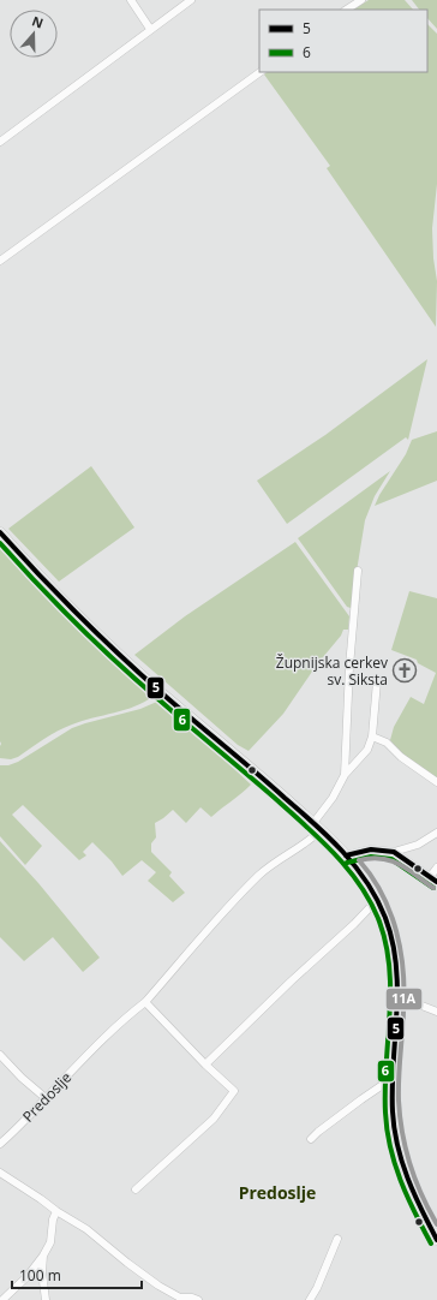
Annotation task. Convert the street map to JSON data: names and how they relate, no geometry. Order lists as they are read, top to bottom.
{
  "streets": {
    "street": ["Predoslje"]
  },
  "districts": ["Predoslje"],
  "places": {
    "church": ["Župnijska cerkev sv. Siksta"]
  },
  "lines": ["transit line 5", "transit line 6", "transit line 11A"],
  "legend": ["5", "6"],
  "scale_bar": "100 m",
  "north": "top"
}
